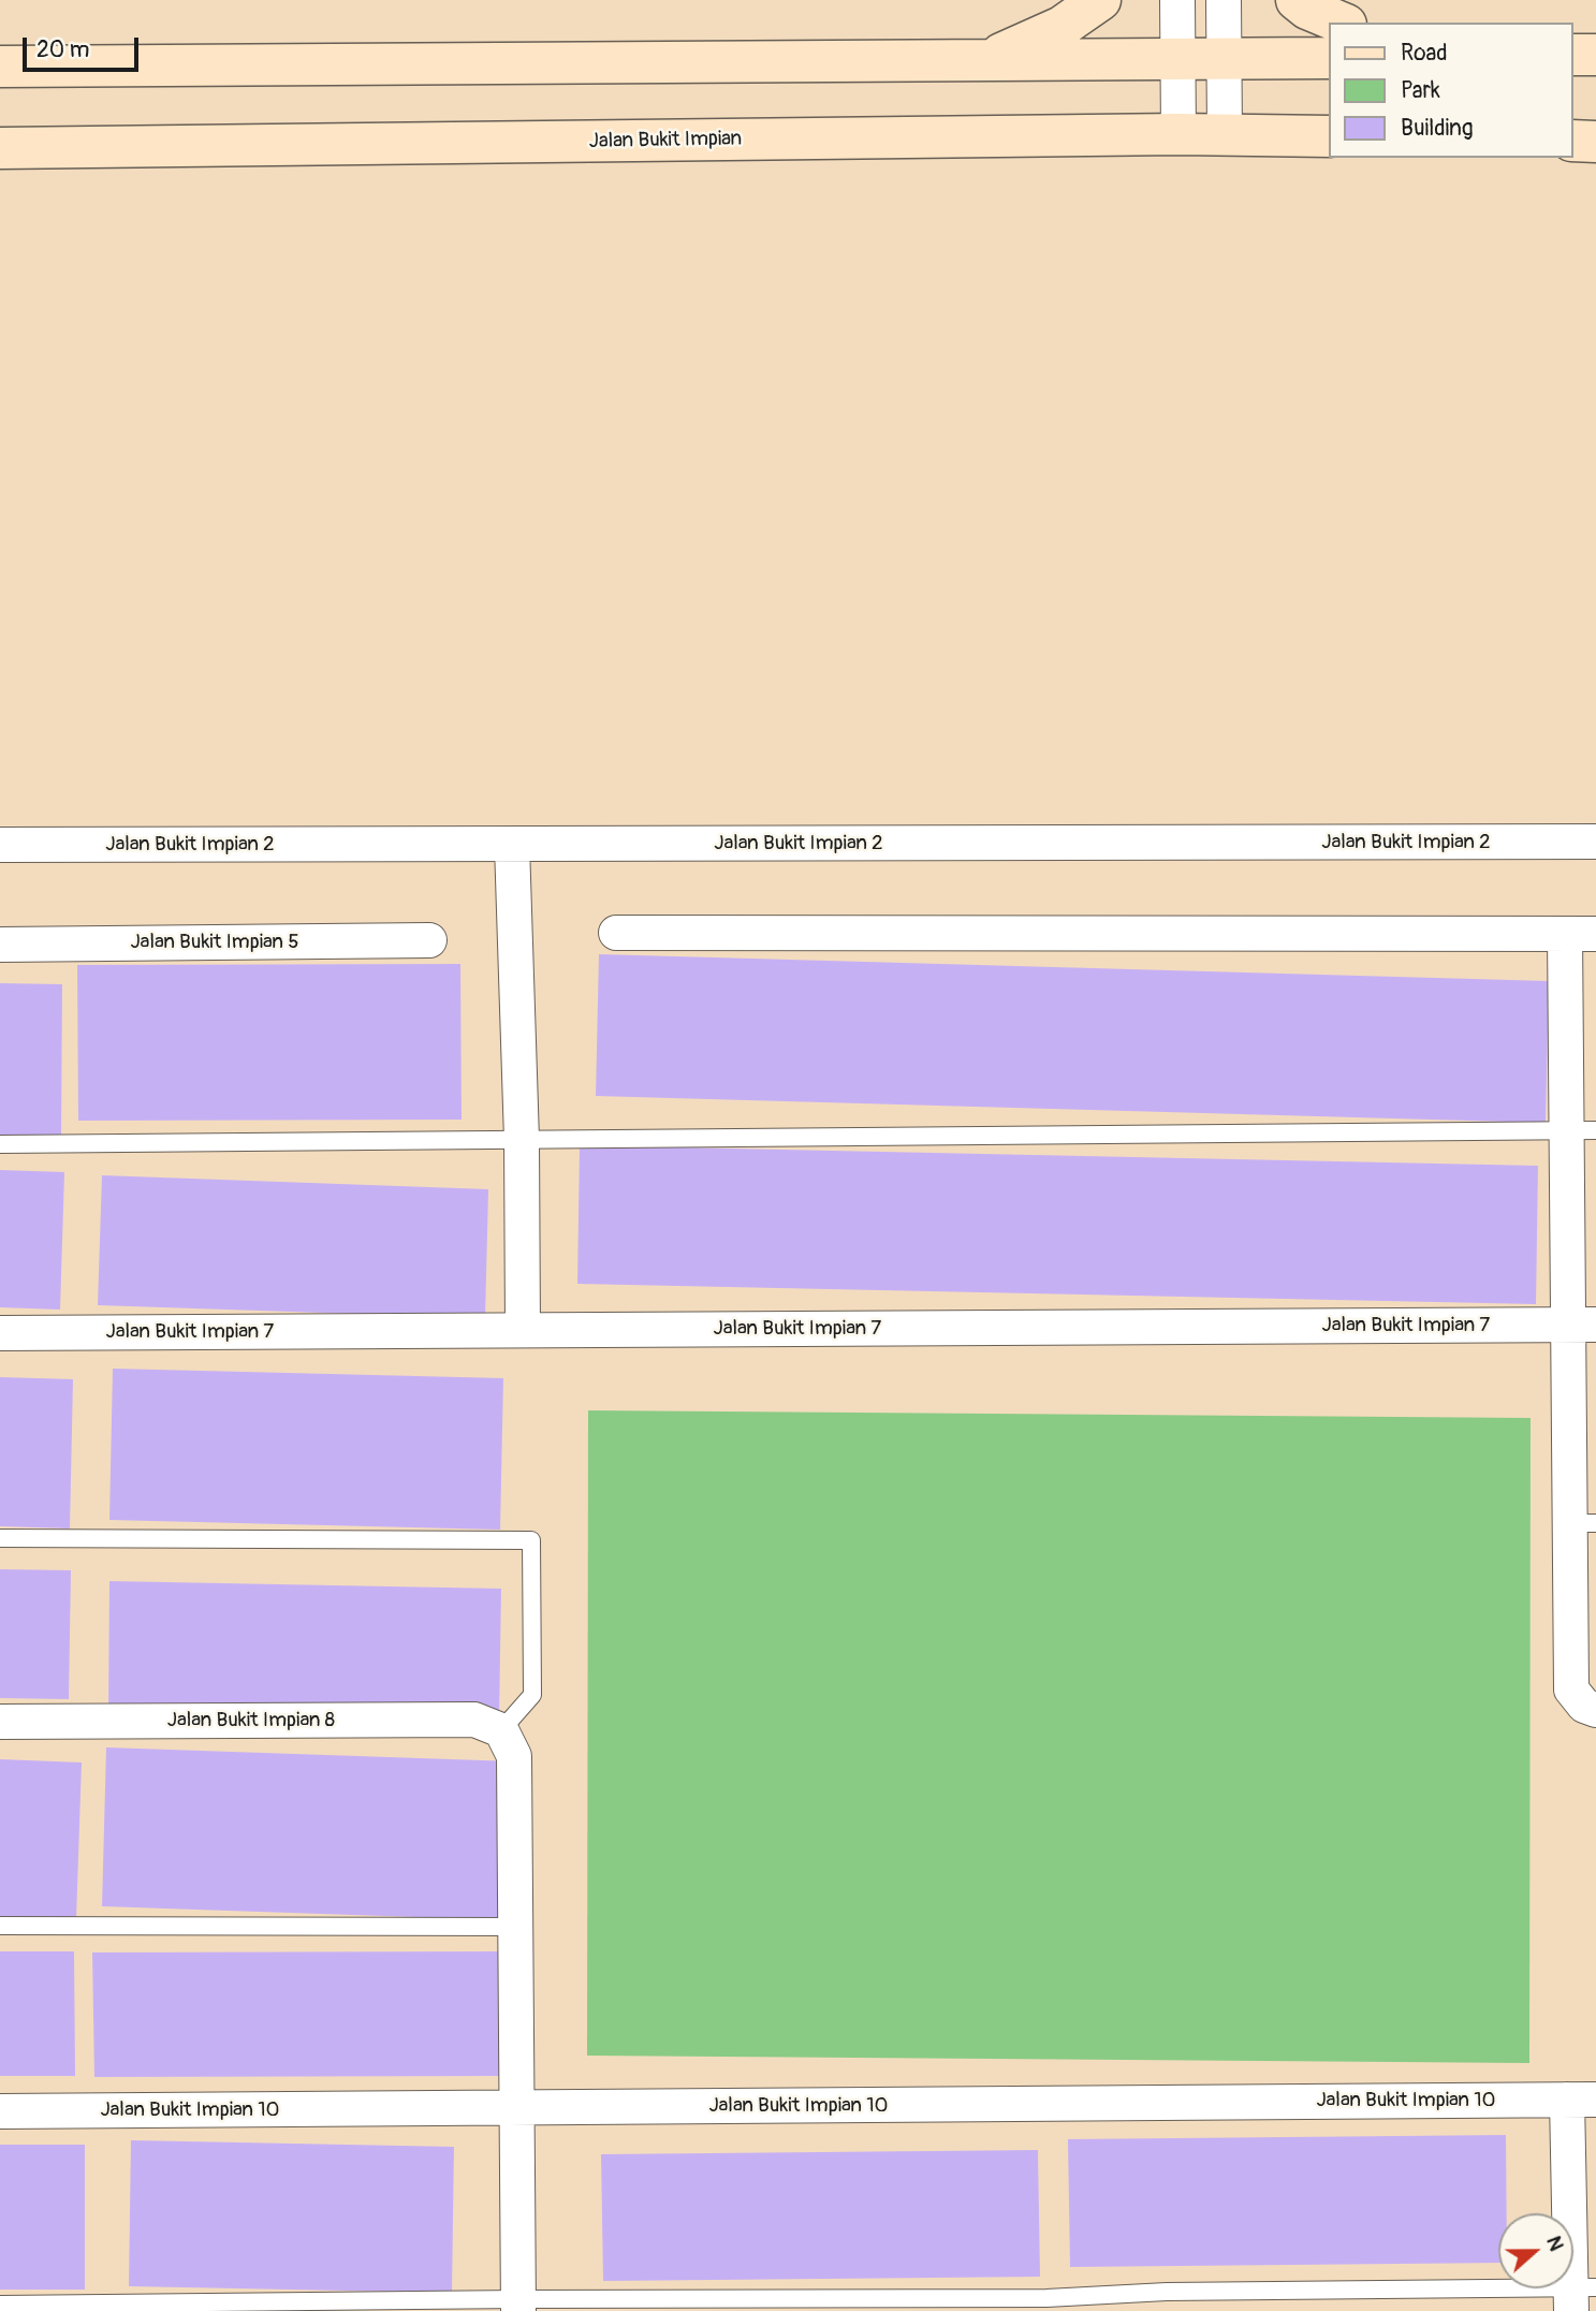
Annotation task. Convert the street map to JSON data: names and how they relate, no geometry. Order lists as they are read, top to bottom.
{
  "streets": {
    "main road": ["Jalan Bukit Impian"],
    "street": [
      "Jalan Bukit Impian 2",
      "Jalan Bukit Impian 5",
      "Jalan Bukit Impian 7",
      "Jalan Bukit Impian 8",
      "Jalan Bukit Impian 10"
    ]
  },
  "legend": ["Road", "Park", "Building"],
  "scale_bar": "20 m",
  "north": "right"
}
